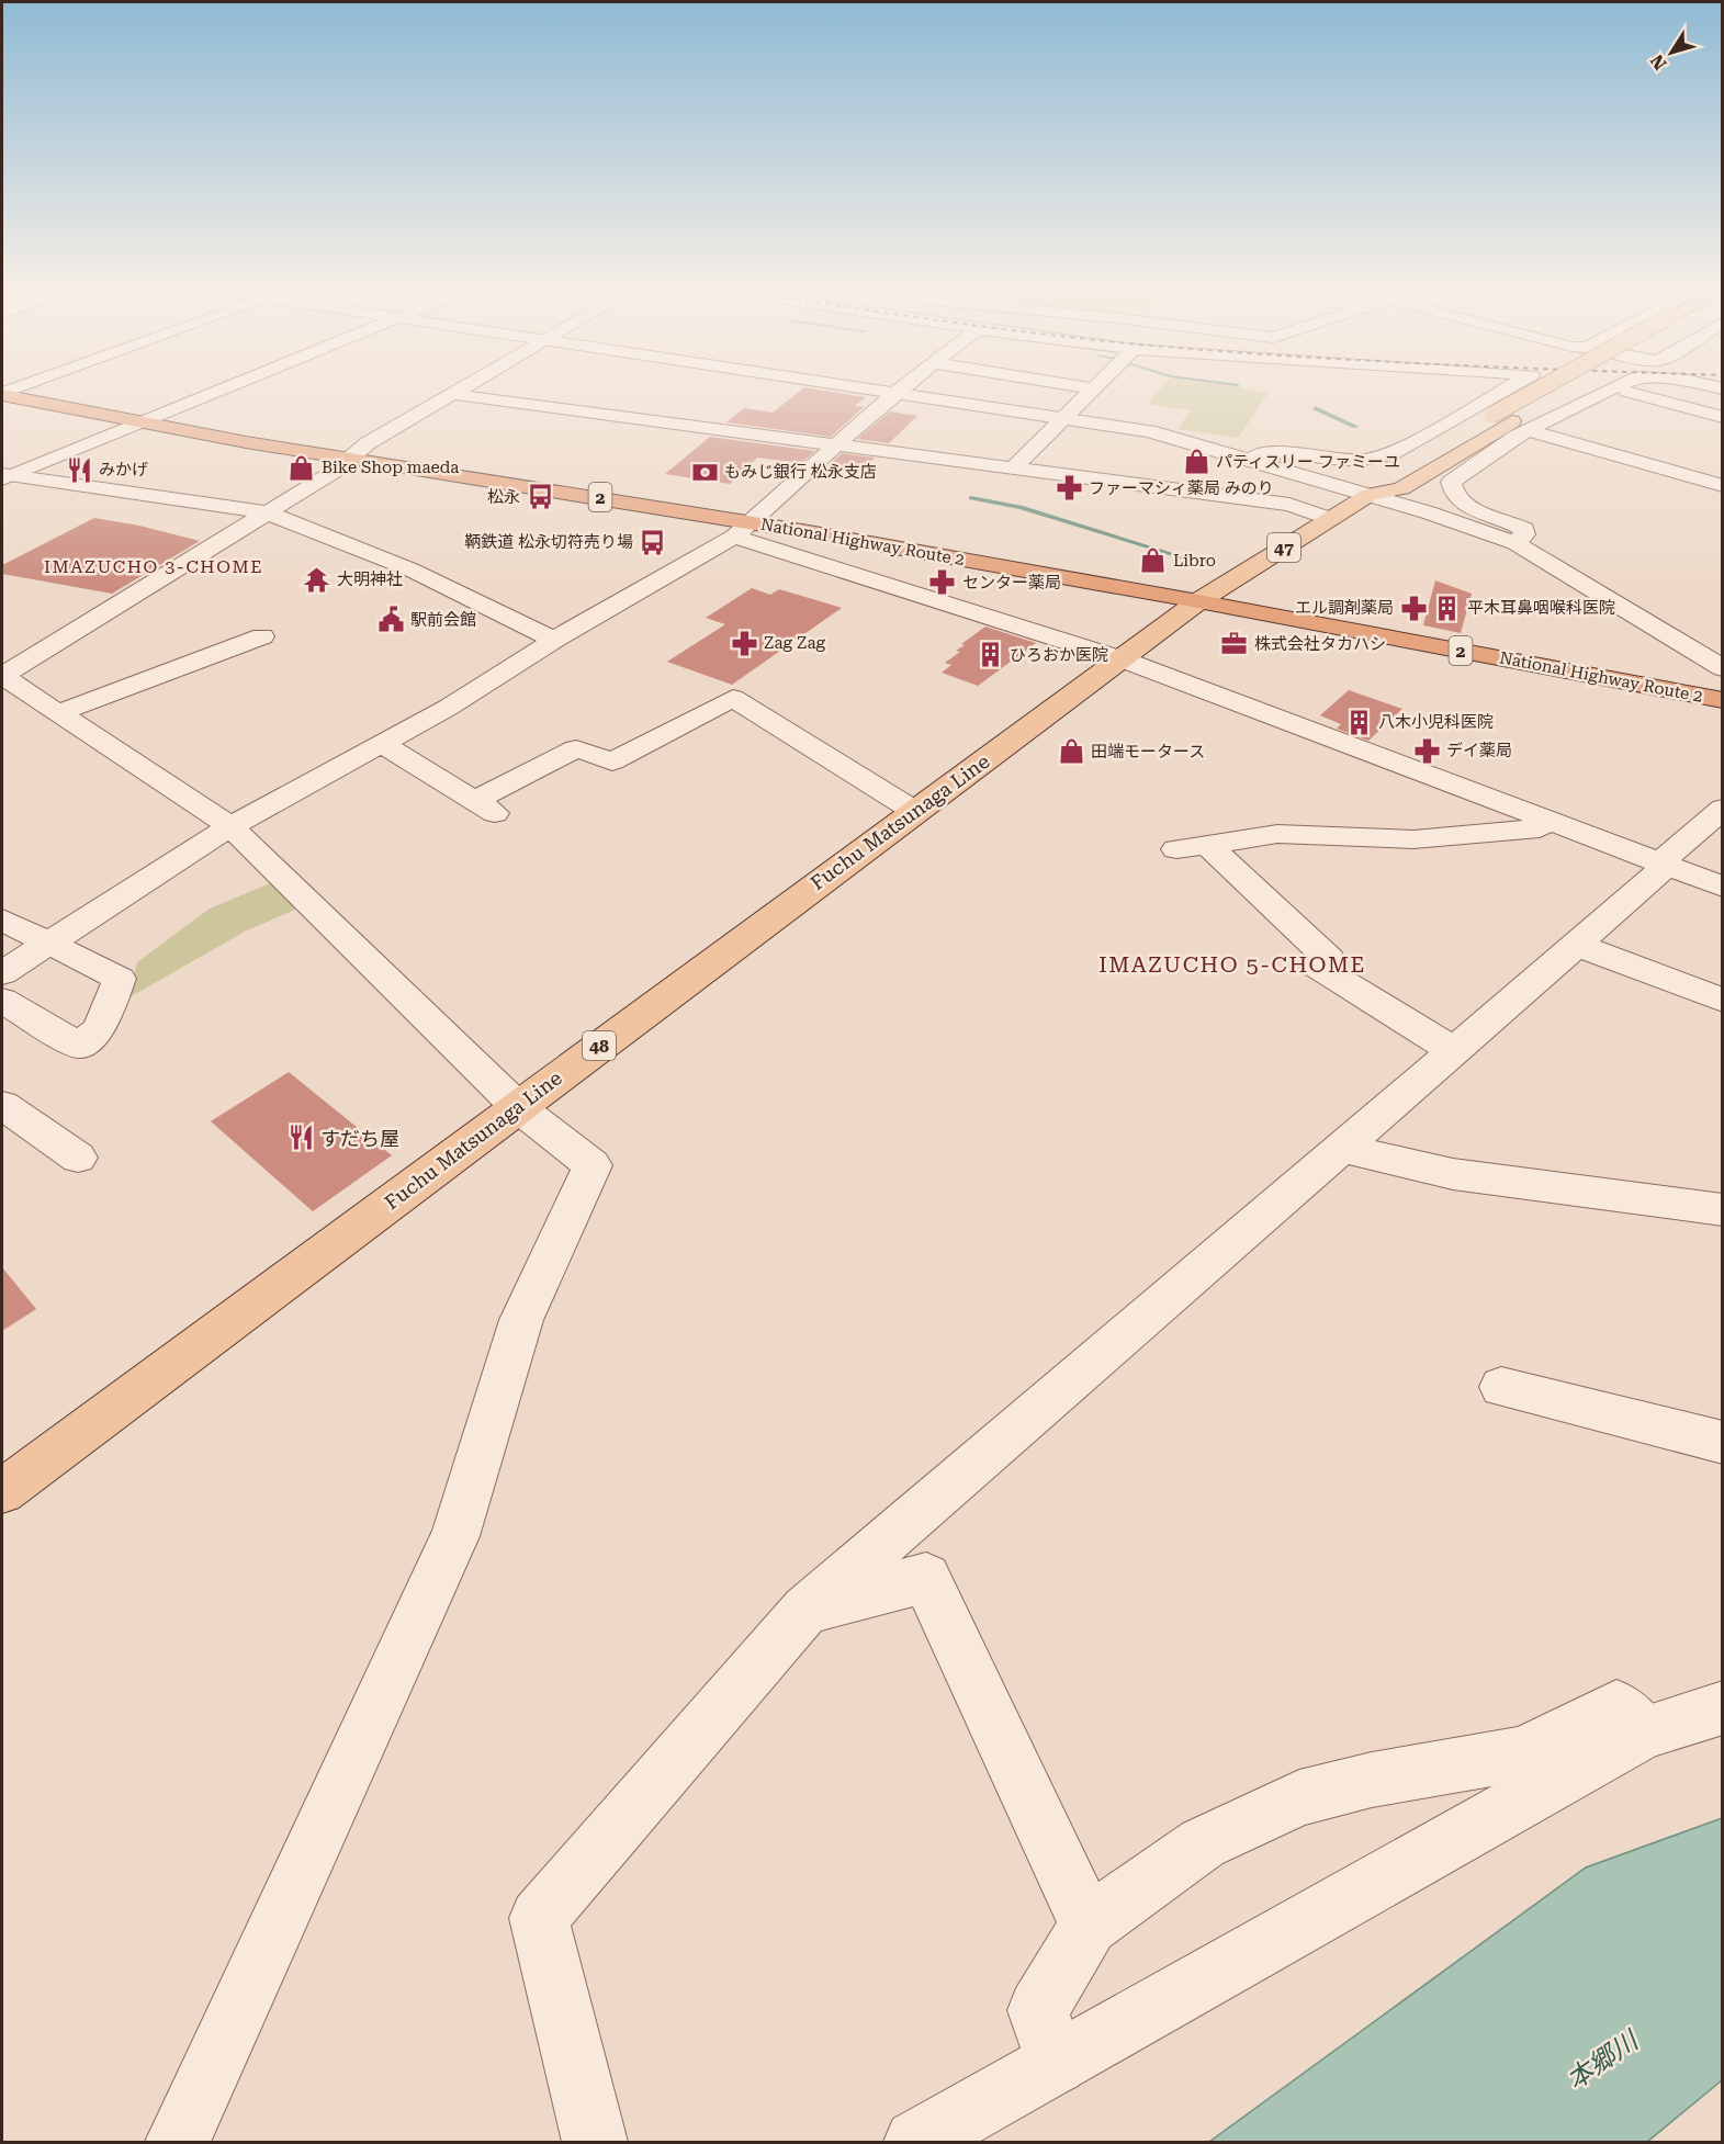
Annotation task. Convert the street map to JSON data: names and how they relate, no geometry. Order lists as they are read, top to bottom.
{
  "streets": {
    "highway": ["2", "National Highway Route 2"],
    "main road": ["47", "Fuchu Matsunaga Line", "48"]
  },
  "crossings": [
    ["National Highway Route 2", "47"],
    ["National Highway Route 2", "Fuchu Matsunaga Line"],
    ["47", "Fuchu Matsunaga Line"]
  ],
  "districts": ["IMAZUCHO 3-CHOME", "IMAZUCHO 5-CHOME"],
  "water": ["本郷川"],
  "places": {
    "shop": [
      "パティスリー ファミーユ",
      "Bike Shop maeda",
      "Libro",
      "田端モータース"
    ],
    "restaurant": ["みかげ", "すだち屋"],
    "bank": ["もみじ銀行 松永支店"],
    "pharmacy": [
      "ファーマシィ薬局 みのり",
      "センター薬局",
      "エル調剤薬局",
      "Zag Zag",
      "デイ薬局"
    ],
    "bus stop": ["松永", "鞆鉄道 松永切符売り場"],
    "temple": ["大明神社"],
    "building": ["平木耳鼻咽喉科医院", "ひろおか医院", "八木小児科医院"],
    "public building": ["駅前会館"],
    "office": ["株式会社タカハシ"]
  },
  "north": "bottom left"
}
